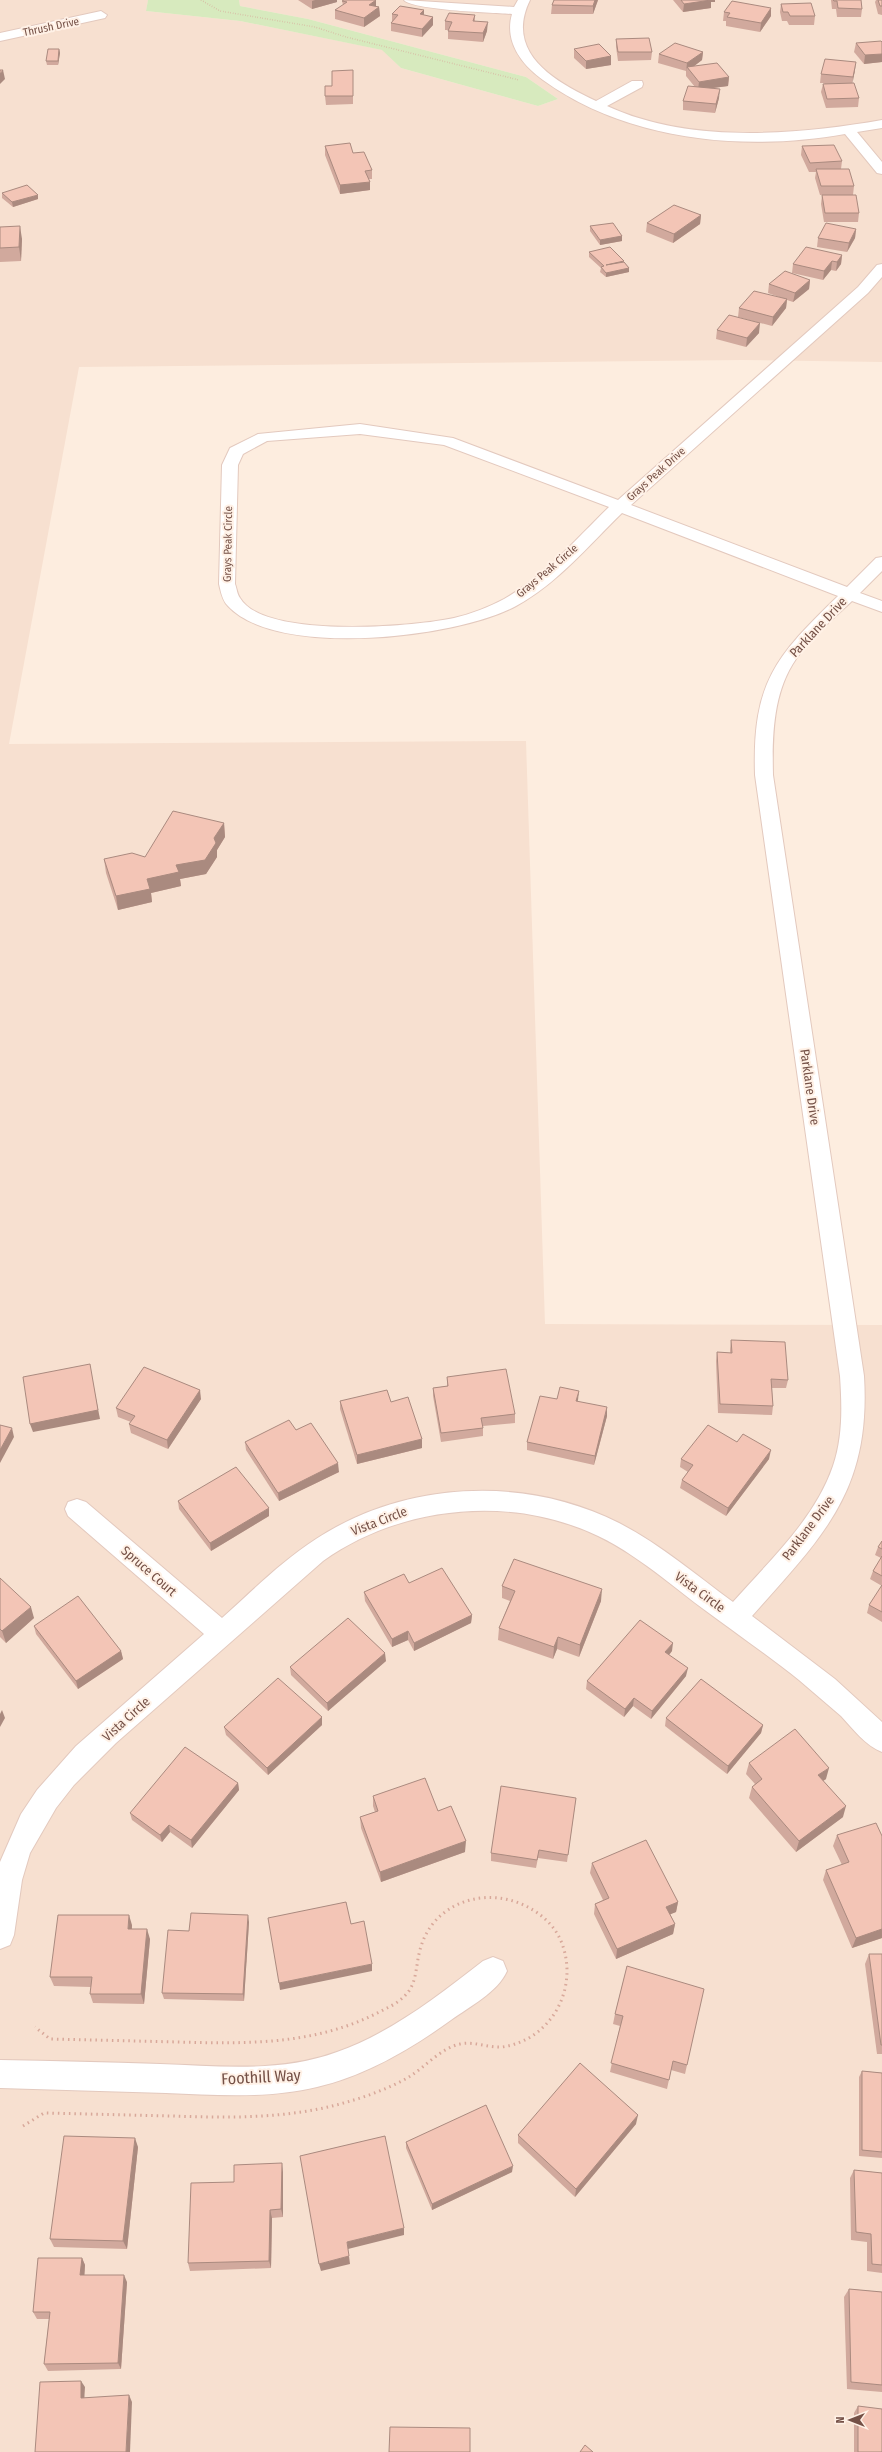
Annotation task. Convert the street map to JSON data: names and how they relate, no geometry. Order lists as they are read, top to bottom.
{
  "streets": {
    "street": [
      "Thrush Drive",
      "Grays Peak Drive",
      "Grays Peak Circle",
      "Parklane Drive",
      "Vista Circle",
      "Spruce Court",
      "Foothill Way"
    ]
  },
  "crossings": [
    ["Grays Peak Drive", "Grays Peak Circle"],
    ["Grays Peak Drive", "Parklane Drive"],
    ["Parklane Drive", "Vista Circle"],
    ["Vista Circle", "Spruce Court"]
  ],
  "north": "left"
}
